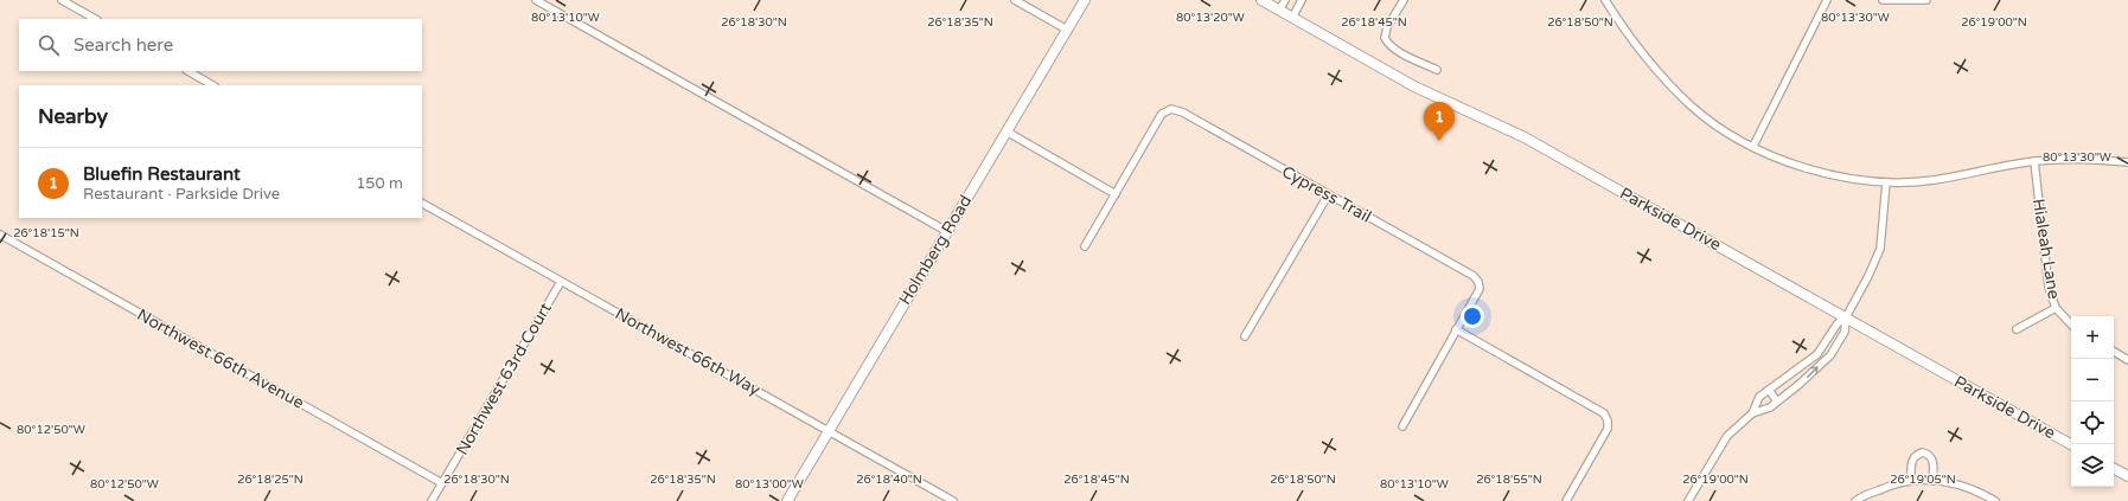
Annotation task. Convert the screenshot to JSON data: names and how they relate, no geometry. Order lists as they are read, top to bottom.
{
  "streets": {
    "street": [
      "Cypress Trail",
      "Parkside Drive",
      "Hialeah Lane",
      "Holmberg Road",
      "Northwest 66th Way",
      "Northwest 66th Avenue",
      "Northwest 63rd Court"
    ]
  },
  "crossings": [
    ["Holmberg Road", "Northwest 66th Way"],
    ["Northwest 66th Way", "Northwest 63rd Court"],
    ["Northwest 66th Avenue", "Northwest 63rd Court"]
  ],
  "page": {
    "search": "Search here",
    "heading": "Nearby",
    "pins": "1",
    "list": [
      {
        "mark": "1",
        "name": "Bluefin Restaurant",
        "note": "Restaurant · Parkside Drive",
        "value": "150 m"
      }
    ],
    "map_buttons": ["+", "−"]
  },
  "coordinates": [
    "80°13'10\"W",
    "80°13'30\"W",
    "80°13'20\"W",
    "26°18'30\"N",
    "26°18'35\"N",
    "26°18'45\"N",
    "26°18'50\"N",
    "26°19'00\"N",
    "26°18'15\"N",
    "80°12'50\"W",
    "26°18'25\"N",
    "26°18'40\"N",
    "26°18'55\"N",
    "26°19'05\"N",
    "80°13'00\"W"
  ]
}
